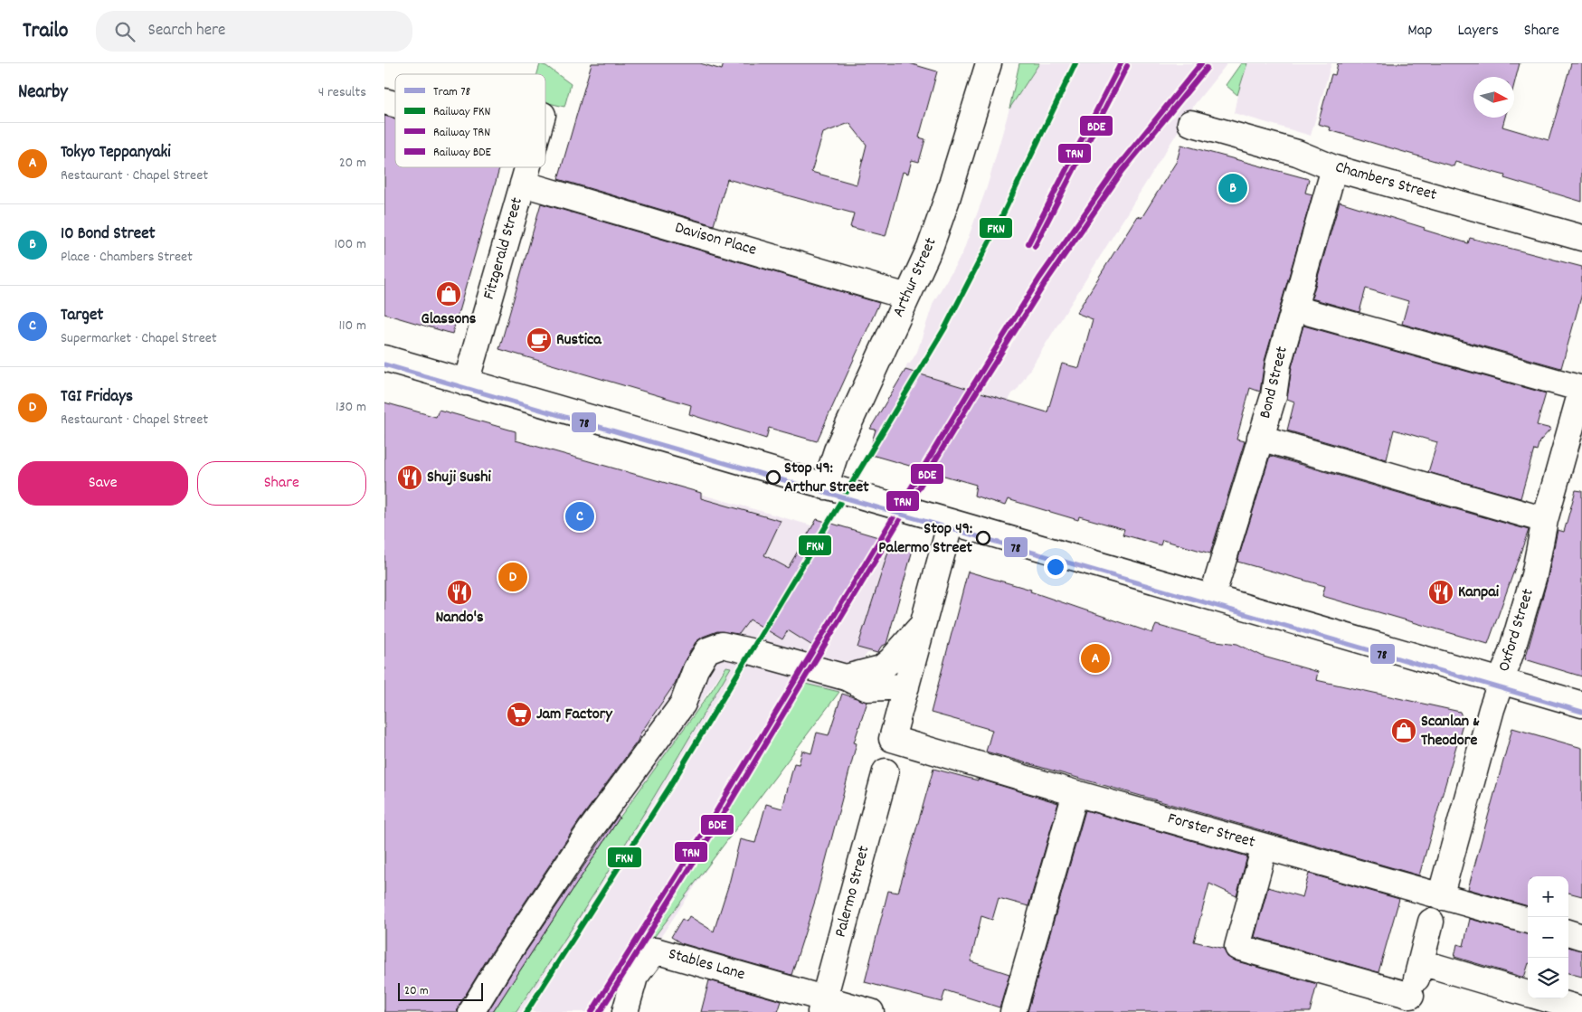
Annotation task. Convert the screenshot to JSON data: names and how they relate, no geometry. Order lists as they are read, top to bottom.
{
  "streets": {
    "street": [
      "Chambers Street",
      "Davison Place",
      "Fitzgerald Street",
      "Arthur Street",
      "Bond Street",
      "Oxford Street",
      "Forster Street",
      "Palermo Street",
      "Stables Lane"
    ]
  },
  "crossings": [
    ["Chambers Street", "Bond Street"],
    ["Davison Place", "Fitzgerald Street"],
    ["Davison Place", "Arthur Street"],
    ["Oxford Street", "Forster Street"],
    ["Palermo Street", "Stables Lane"]
  ],
  "places": {
    "shop": ["Glassons", "Scanlan & Theodore"],
    "cafe": ["Rustica"],
    "restaurant": ["Shuji Sushi", "Nando's", "Kanpai"],
    "other": ["Stop 49: Arthur Street", "Stop 49: Palermo Street"],
    "supermarket": ["Jam Factory"]
  },
  "lines": [
    "rail line FKN",
    "rail line TRN",
    "rail line BDE",
    "tram line 78"
  ],
  "legend": [
    "Tram 78",
    "Railway FKN",
    "Railway TRN",
    "Railway BDE"
  ],
  "scale_bar": "20 m",
  "north": "right",
  "page": {
    "header": "Trailo",
    "search": "Search here",
    "nav": ["Map", "Layers", "Share"],
    "heading": ["Nearby", "4 results"],
    "list": [
      {
        "mark": "A",
        "name": "Tokyo Teppanyaki",
        "note": "Restaurant · Chapel Street",
        "value": "20 m"
      },
      {
        "mark": "B",
        "name": "10 Bond Street",
        "note": "Place · Chambers Street",
        "value": "100 m"
      },
      {
        "mark": "C",
        "name": "Target",
        "note": "Supermarket · Chapel Street",
        "value": "110 m"
      },
      {
        "mark": "D",
        "name": "TGI Fridays",
        "note": "Restaurant · Chapel Street",
        "value": "130 m"
      }
    ],
    "pins": [
      "B",
      "C",
      "D",
      "A"
    ],
    "buttons": ["Save", "Share"],
    "map_buttons": ["+", "−"],
    "scale": "20 m"
  }
}
